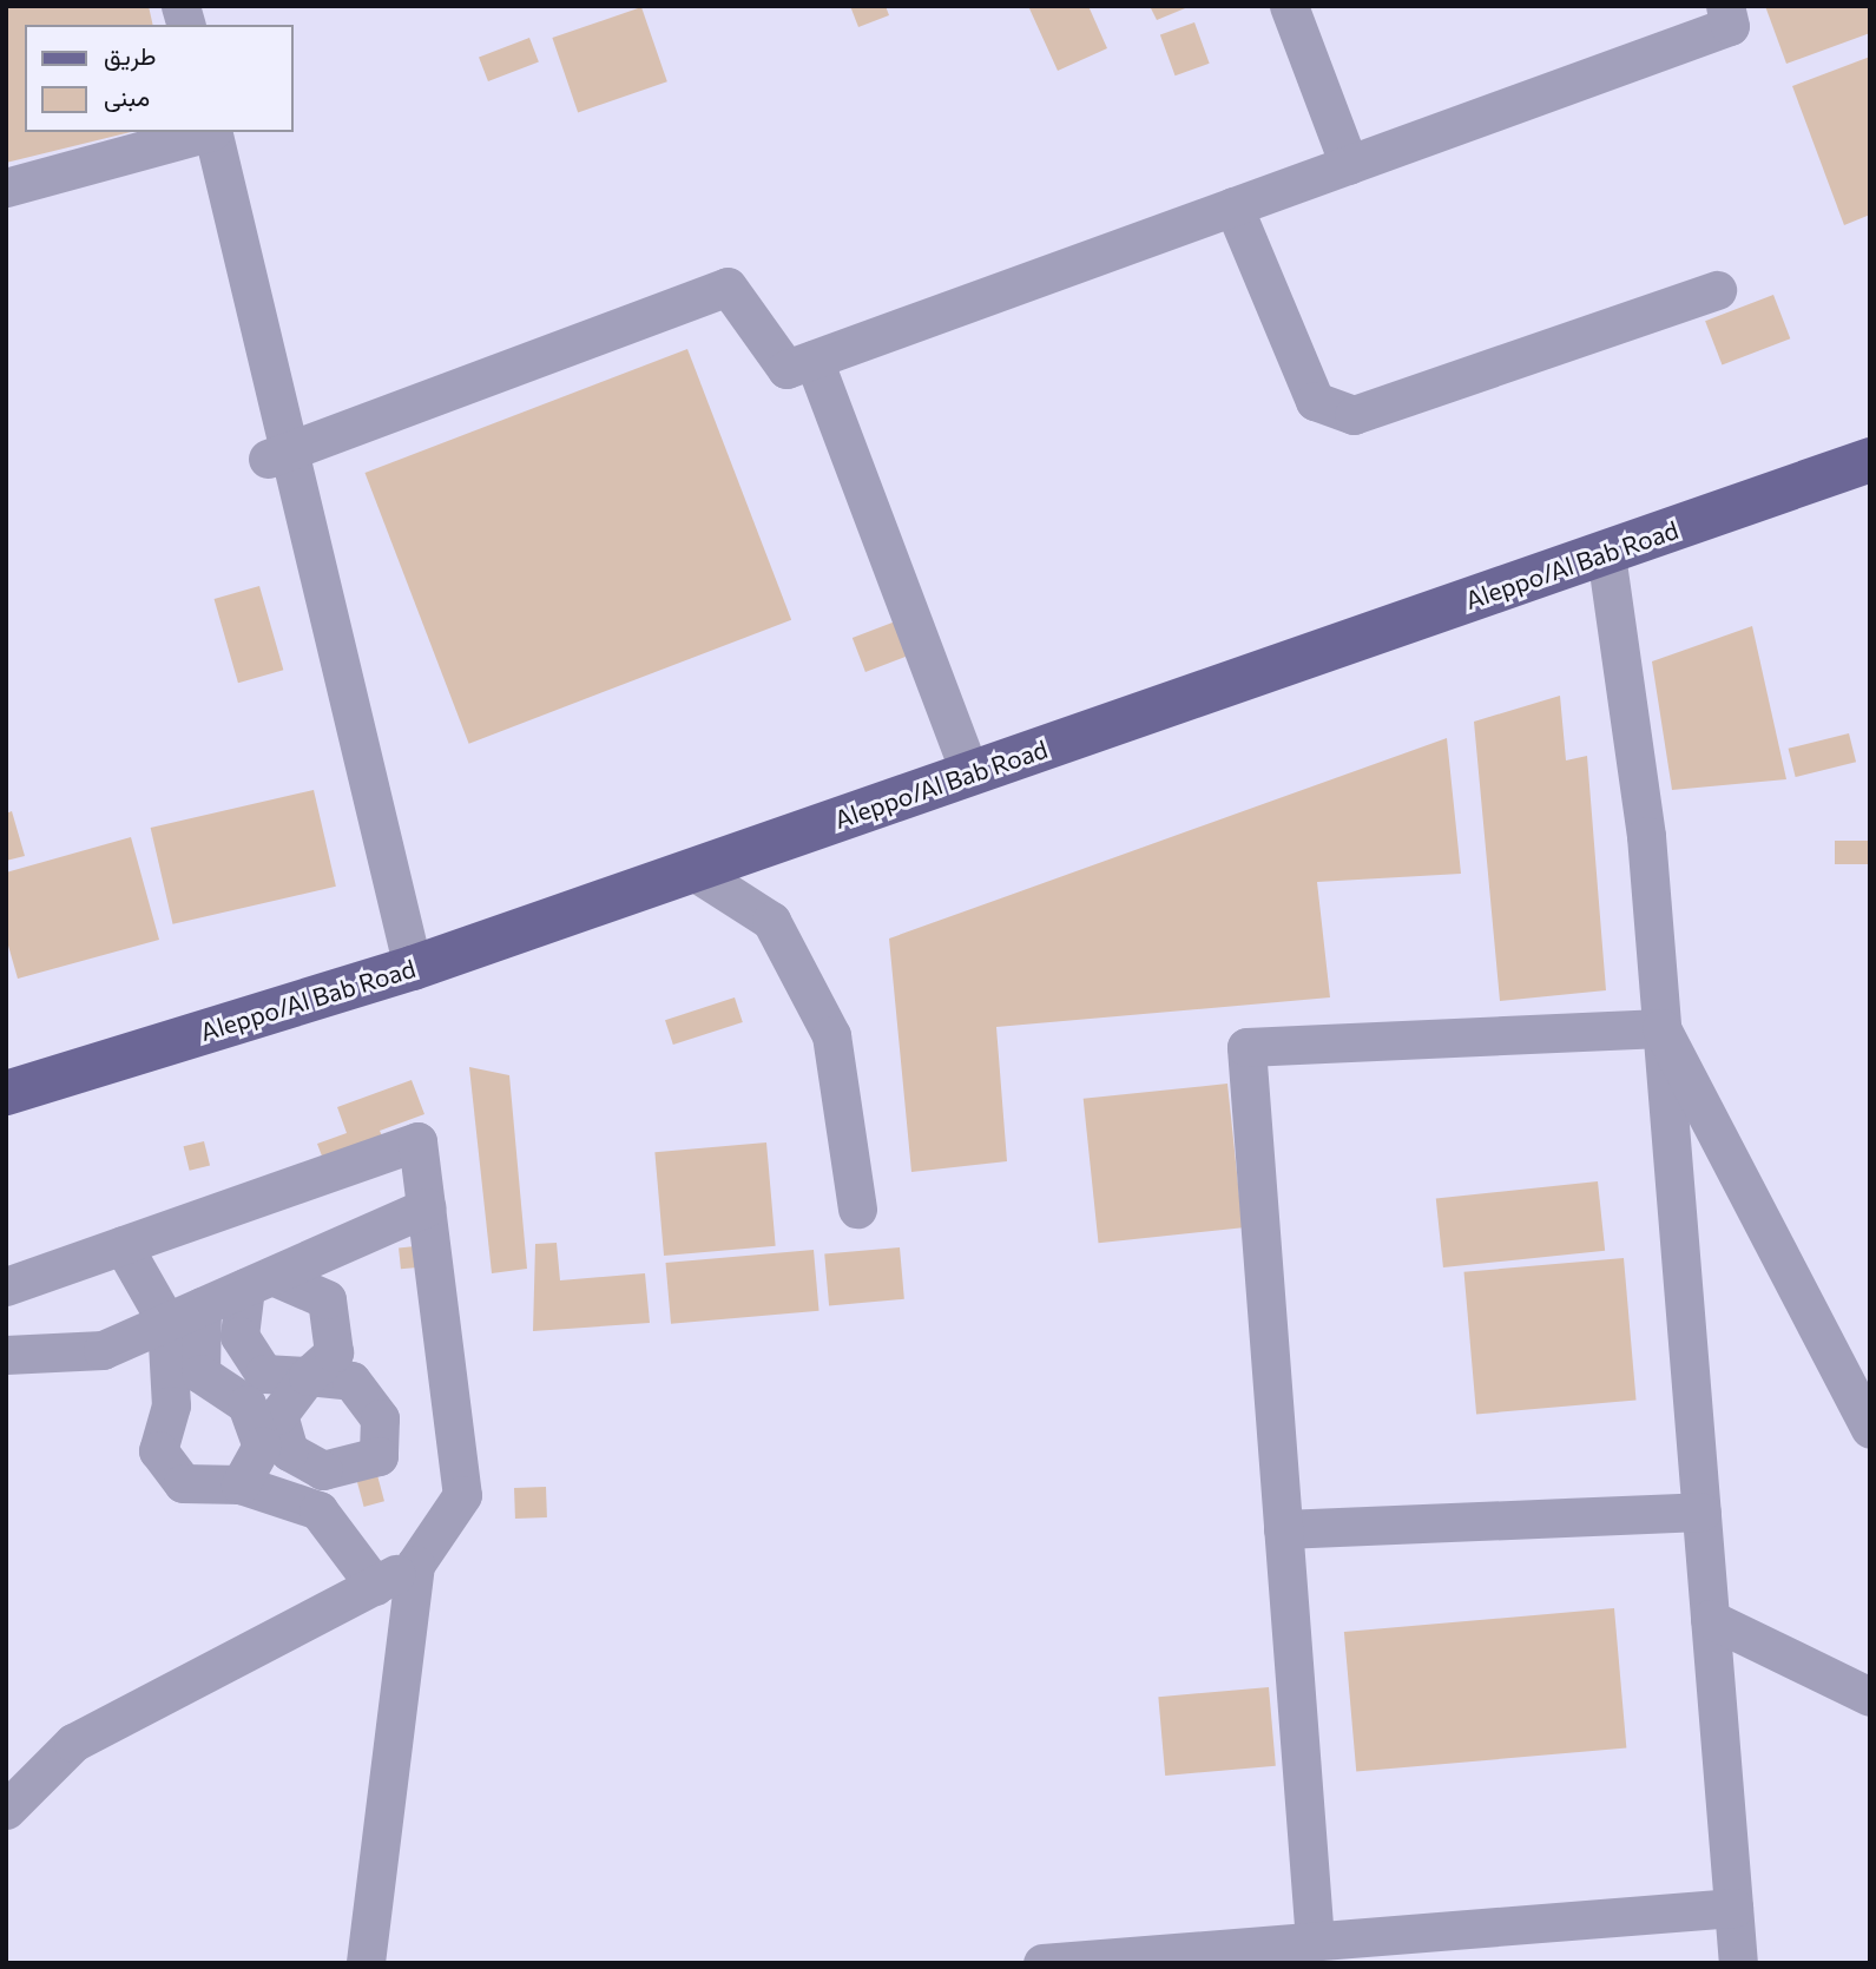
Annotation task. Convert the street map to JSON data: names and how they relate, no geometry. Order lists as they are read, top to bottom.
{
  "streets": {
    "main road": ["Aleppo/Al Bab Road"]
  },
  "legend": ["طريق", "مبنى"]
}
